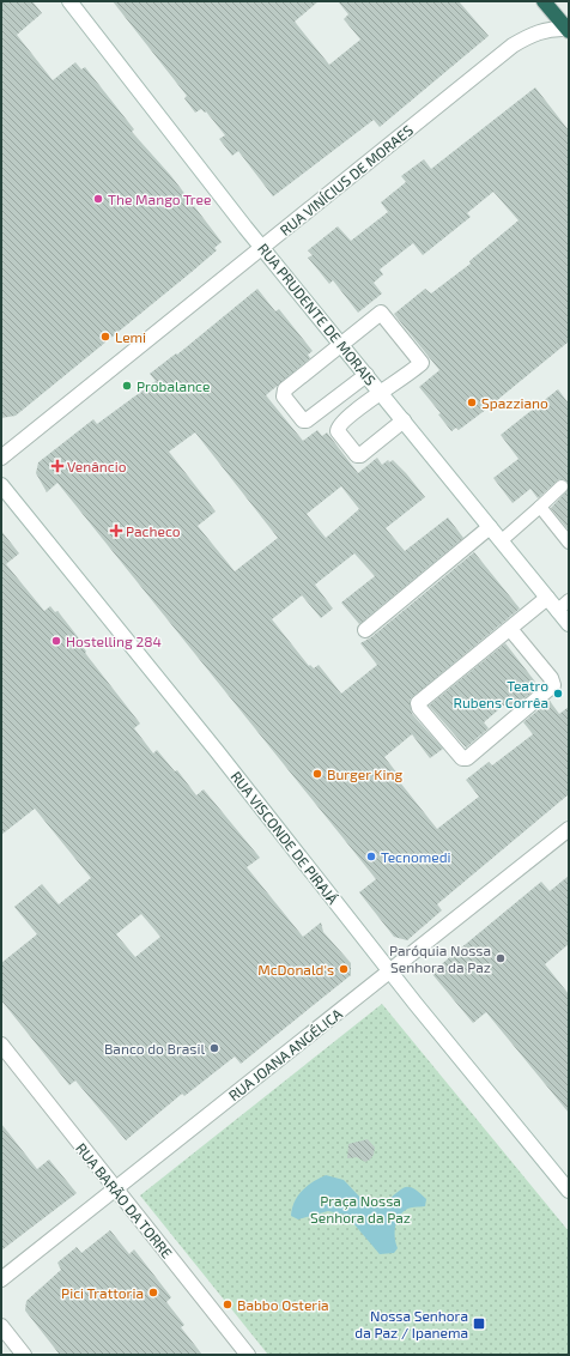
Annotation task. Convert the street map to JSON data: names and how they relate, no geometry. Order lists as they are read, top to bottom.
{
  "streets": {
    "street": [
      "RUA VINÍCIUS DE MORAES",
      "RUA PRUDENTE DE MORAIS",
      "RUA VISCONDE DE PIRAJÁ",
      "RUA JOANA ANGÉLICA",
      "RUA BARÃO DA TORRE"
    ]
  },
  "crossings": [
    ["RUA VINÍCIUS DE MORAES", "RUA PRUDENTE DE MORAIS"],
    ["RUA VISCONDE DE PIRAJÁ", "RUA JOANA ANGÉLICA"],
    ["RUA JOANA ANGÉLICA", "RUA BARÃO DA TORRE"]
  ],
  "parks": ["Praça Nossa Senhora da Paz"],
  "places": {
    "other": [
      "The Mango Tree",
      "Lemi",
      "Probalance",
      "Spazziano",
      "Hostelling 284",
      "Teatro Rubens Corrêa",
      "Burger King",
      "Tecnomedi",
      "Paróquia Nossa Senhora da Paz",
      "McDonald's",
      "Banco do Brasil",
      "Pici Trattoria",
      "Babbo Osteria"
    ],
    "health": ["Venâncio", "Pacheco"],
    "transit": ["Nossa Senhora da Paz / Ipanema"]
  }
}
